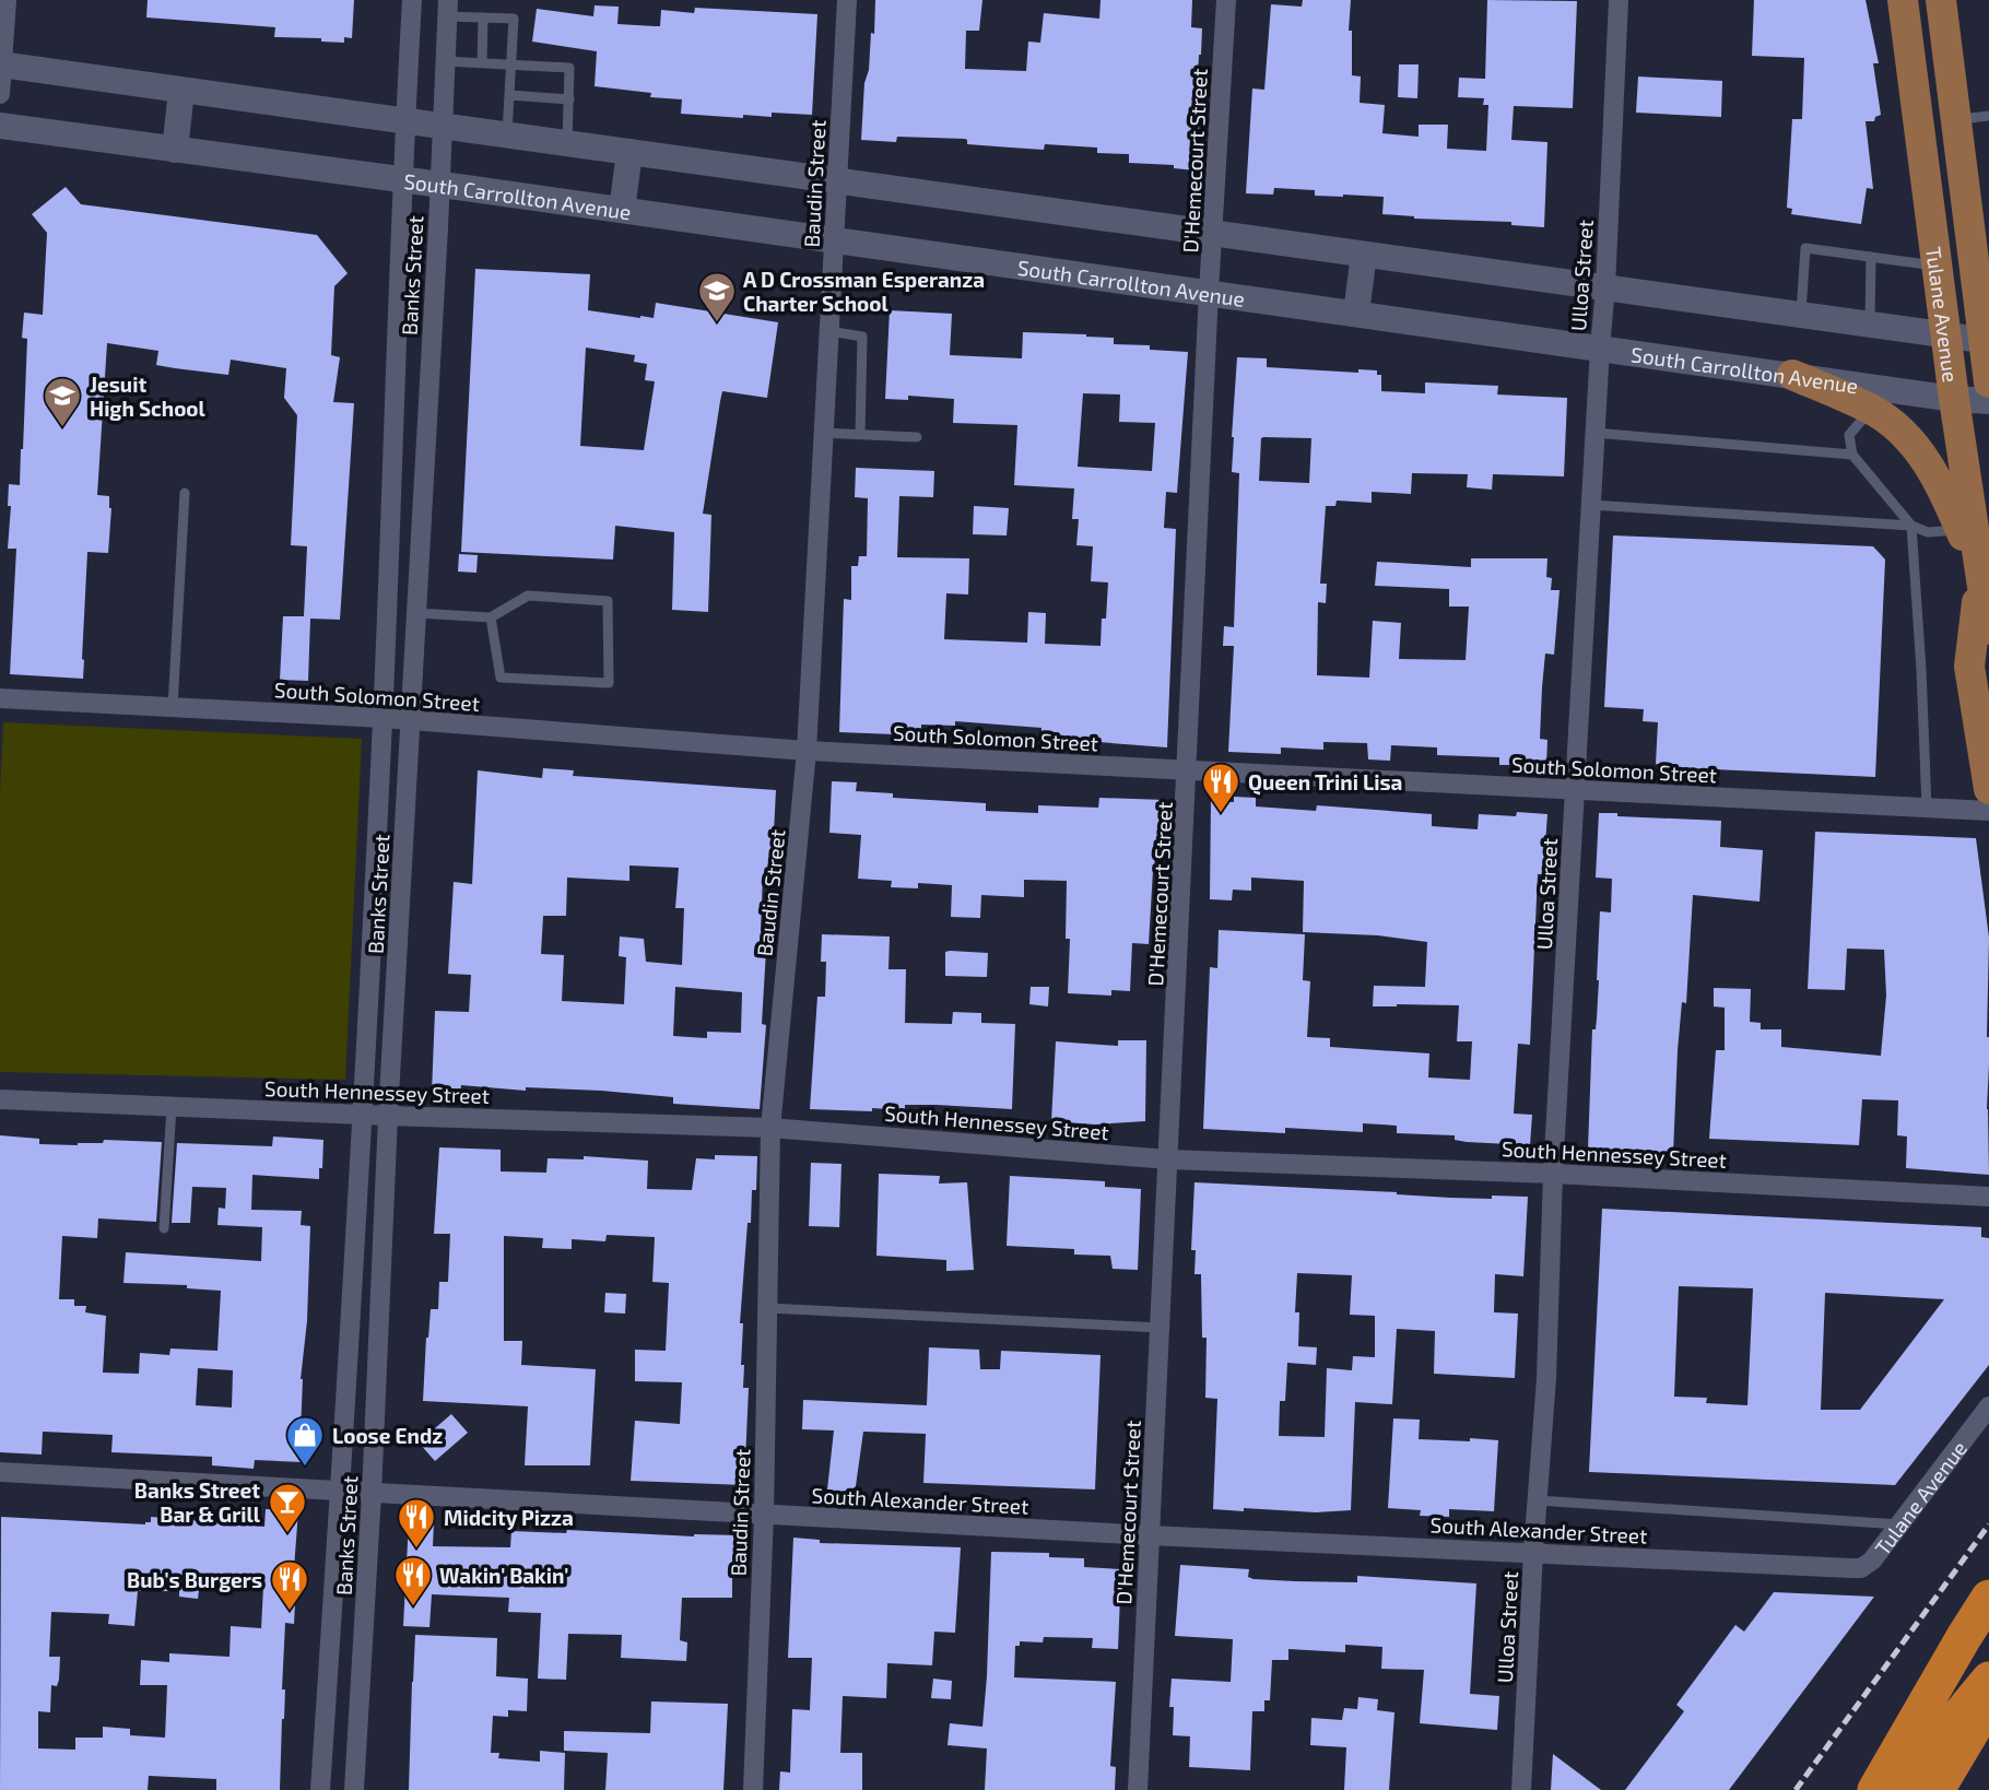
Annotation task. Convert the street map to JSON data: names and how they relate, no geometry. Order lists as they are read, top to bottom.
{
  "streets": {
    "main road": ["South Carrollton Avenue", "Tulane Avenue"],
    "street": [
      "D'Hemecourt Street",
      "Baudin Street",
      "Banks Street",
      "Ulloa Street",
      "South Solomon Street",
      "South Hennessey Street",
      "South Alexander Street"
    ]
  },
  "crossings": [
    ["D'Hemecourt Street", "South Carrollton Avenue"],
    ["D'Hemecourt Street", "South Solomon Street"],
    ["D'Hemecourt Street", "South Hennessey Street"],
    ["D'Hemecourt Street", "South Alexander Street"],
    ["Baudin Street", "South Carrollton Avenue"],
    ["Baudin Street", "South Solomon Street"],
    ["Baudin Street", "South Hennessey Street"],
    ["Baudin Street", "South Alexander Street"],
    ["South Carrollton Avenue", "Banks Street"],
    ["South Carrollton Avenue", "Ulloa Street"],
    ["South Carrollton Avenue", "Tulane Avenue"],
    ["Banks Street", "South Solomon Street"],
    ["Banks Street", "South Hennessey Street"],
    ["Banks Street", "South Alexander Street"],
    ["Ulloa Street", "South Solomon Street"],
    ["Ulloa Street", "South Hennessey Street"],
    ["Ulloa Street", "South Alexander Street"],
    ["Tulane Avenue", "South Alexander Street"]
  ],
  "places": {
    "school or university": ["A D Crossman Esperanza Charter School", "Jesuit High School"],
    "restaurant": [
      "Queen Trini Lisa",
      "Midcity Pizza",
      "Wakin' Bakin'",
      "Bub's Burgers"
    ],
    "shop": ["Loose Endz"],
    "bar": ["Banks Street Bar & Grill"]
  }
}
